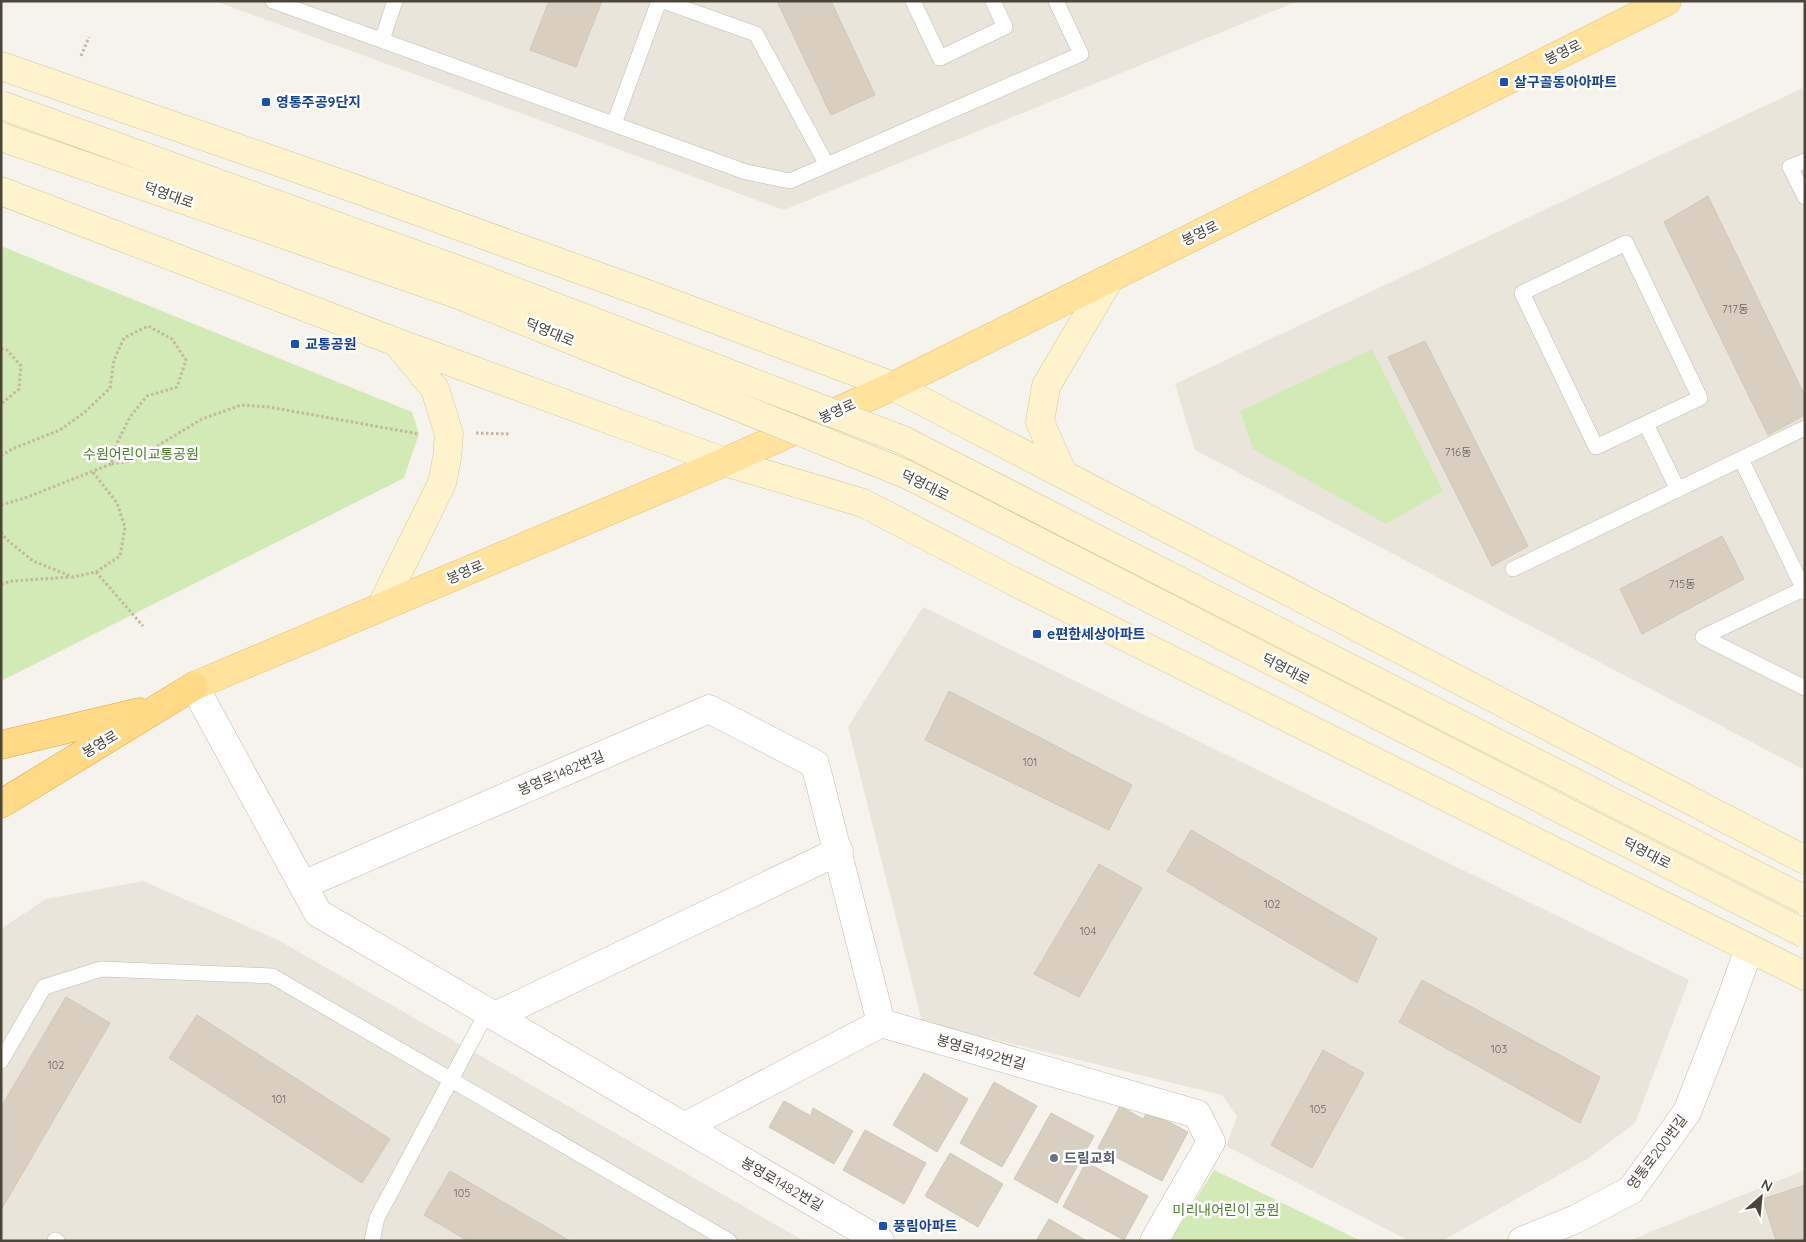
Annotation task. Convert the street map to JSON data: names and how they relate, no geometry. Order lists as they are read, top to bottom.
{
  "streets": {
    "highway": ["봉영로"],
    "main road": ["덕영대로"],
    "street": ["봉영로1482번길", "봉영로1492번길", "영통로200번길"]
  },
  "crossings": [
    ["봉영로", "봉영로1482번길"]
  ],
  "parks": ["수원어린이교통공원", "미리내어린이 공원"],
  "places": {
    "transit": [
      "살구골동아아파트",
      "영통주공9단지",
      "교통공원",
      "e편한세상아파트",
      "풍림아파트"
    ],
    "other": ["드림교회"]
  },
  "house_numbers": [
    "717동",
    "716동",
    "715동",
    "101",
    "102",
    "104",
    "103",
    "102",
    "101",
    "105",
    "105"
  ],
  "north": "top right"
}
